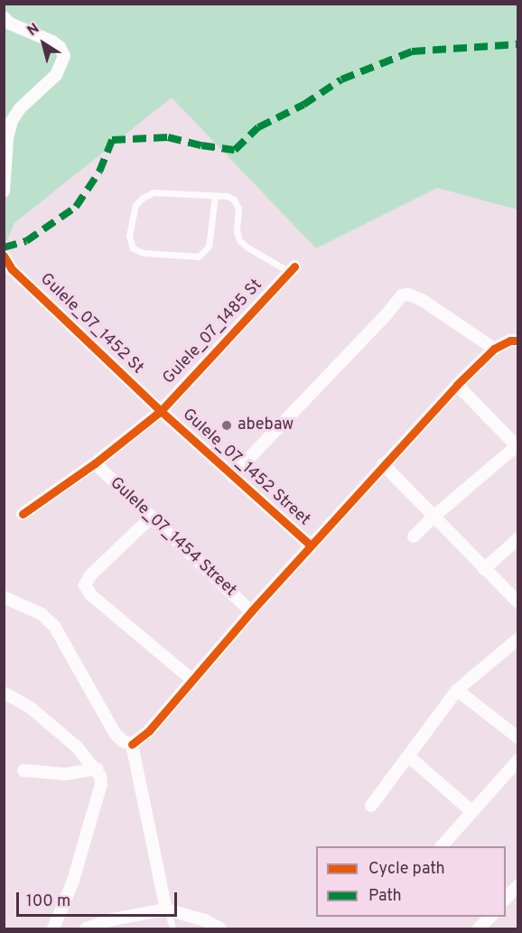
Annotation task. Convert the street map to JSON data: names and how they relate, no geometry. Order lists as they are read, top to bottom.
{
  "streets": {
    "street": [
      "Gulele_07_1452 St",
      "Gulele_07_1485 St",
      "Gulele_07_1452 Street",
      "Gulele_07_1454 Street"
    ]
  },
  "crossings": [
    ["Gulele_07_1452 St", "Gulele_07_1485 St"],
    ["Gulele_07_1452 St", "Gulele_07_1452 Street"],
    ["Gulele_07_1485 St", "Gulele_07_1452 Street"],
    ["Gulele_07_1485 St", "Gulele_07_1454 Street"]
  ],
  "places": ["abebaw"],
  "legend": ["Cycle path", "Path"],
  "scale_bar": "100 m",
  "north": "top left"
}
